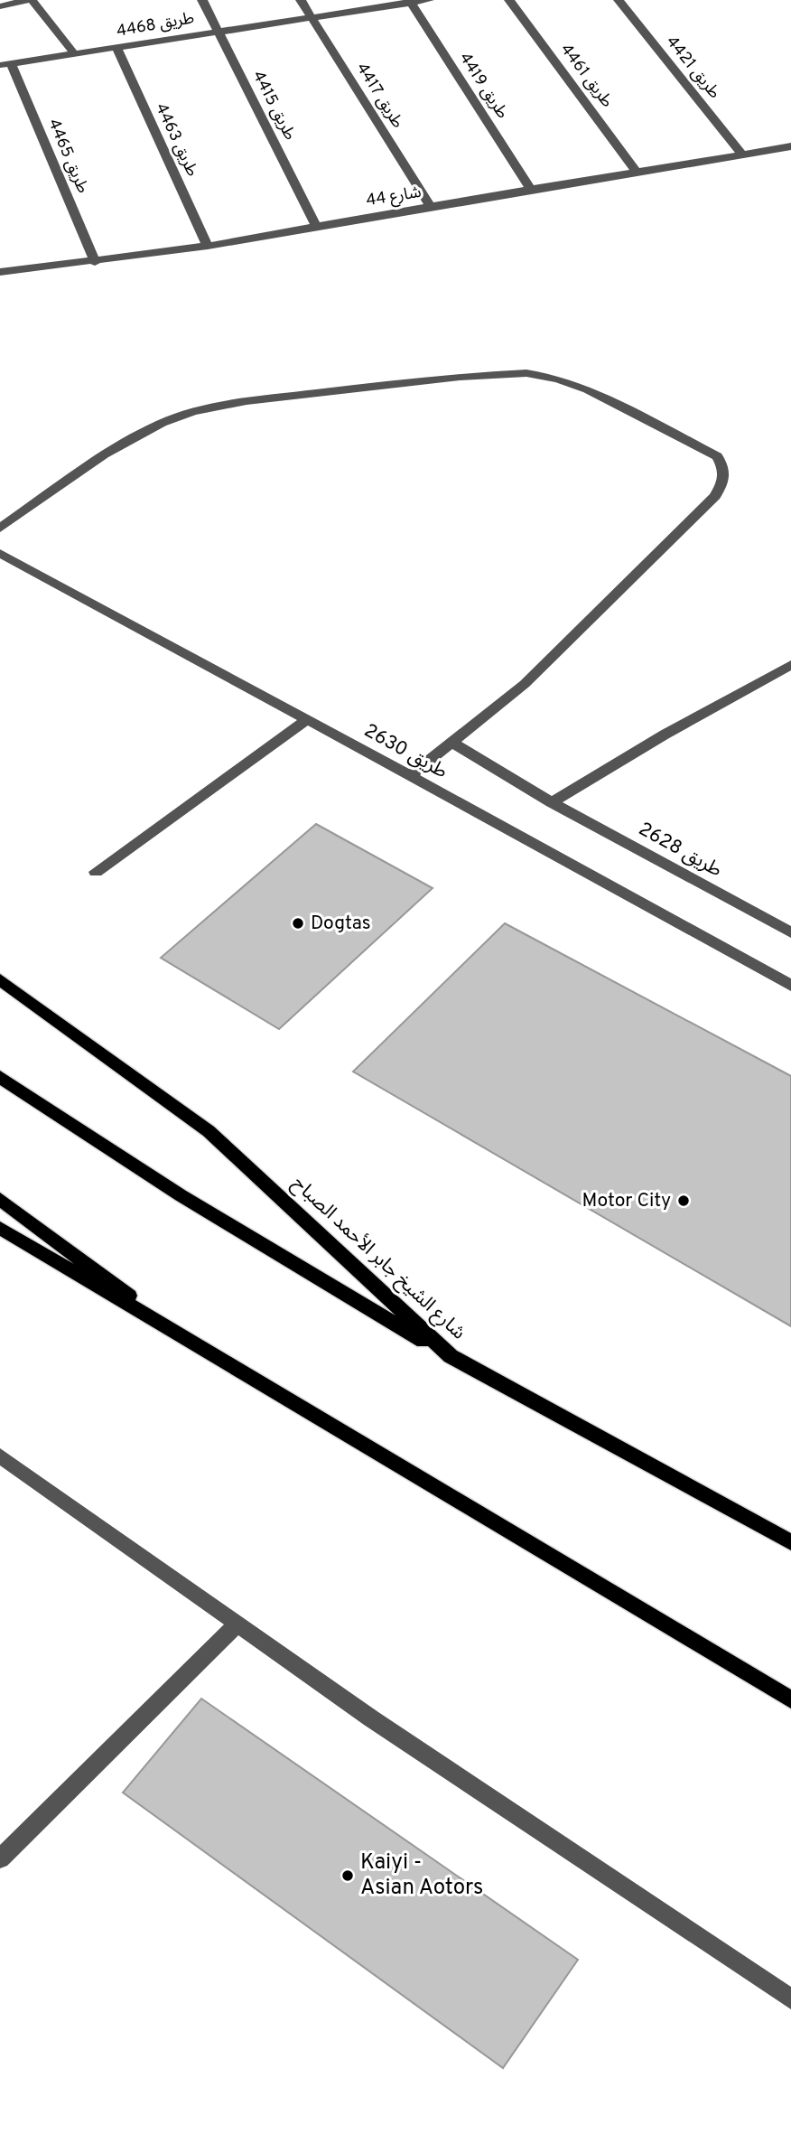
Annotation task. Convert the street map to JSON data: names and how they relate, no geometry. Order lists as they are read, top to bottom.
{
  "streets": {
    "main road": ["شارع الشيخ جابر الأحمد الصباح"],
    "street": [
      "طريق 4468",
      "طريق 4421",
      "طريق 4461",
      "طريق 4419",
      "طريق 4417",
      "طريق 4415",
      "طريق 4463",
      "طريق 4465",
      "شارع 44",
      "طريق 2630",
      "طريق 2628"
    ]
  },
  "crossings": [
    ["طريق 4468", "طريق 4419"],
    ["طريق 4468", "طريق 4417"],
    ["طريق 4468", "طريق 4415"],
    ["طريق 4468", "طريق 4463"],
    ["طريق 4468", "طريق 4465"],
    ["طريق 4421", "شارع 44"],
    ["طريق 4461", "شارع 44"],
    ["طريق 4419", "شارع 44"],
    ["طريق 4417", "شارع 44"],
    ["طريق 4415", "شارع 44"],
    ["طريق 4463", "شارع 44"],
    ["طريق 4465", "شارع 44"]
  ],
  "places": ["Dogtas", "Motor City", "Kaiyi - Asian Aotors"]
}
